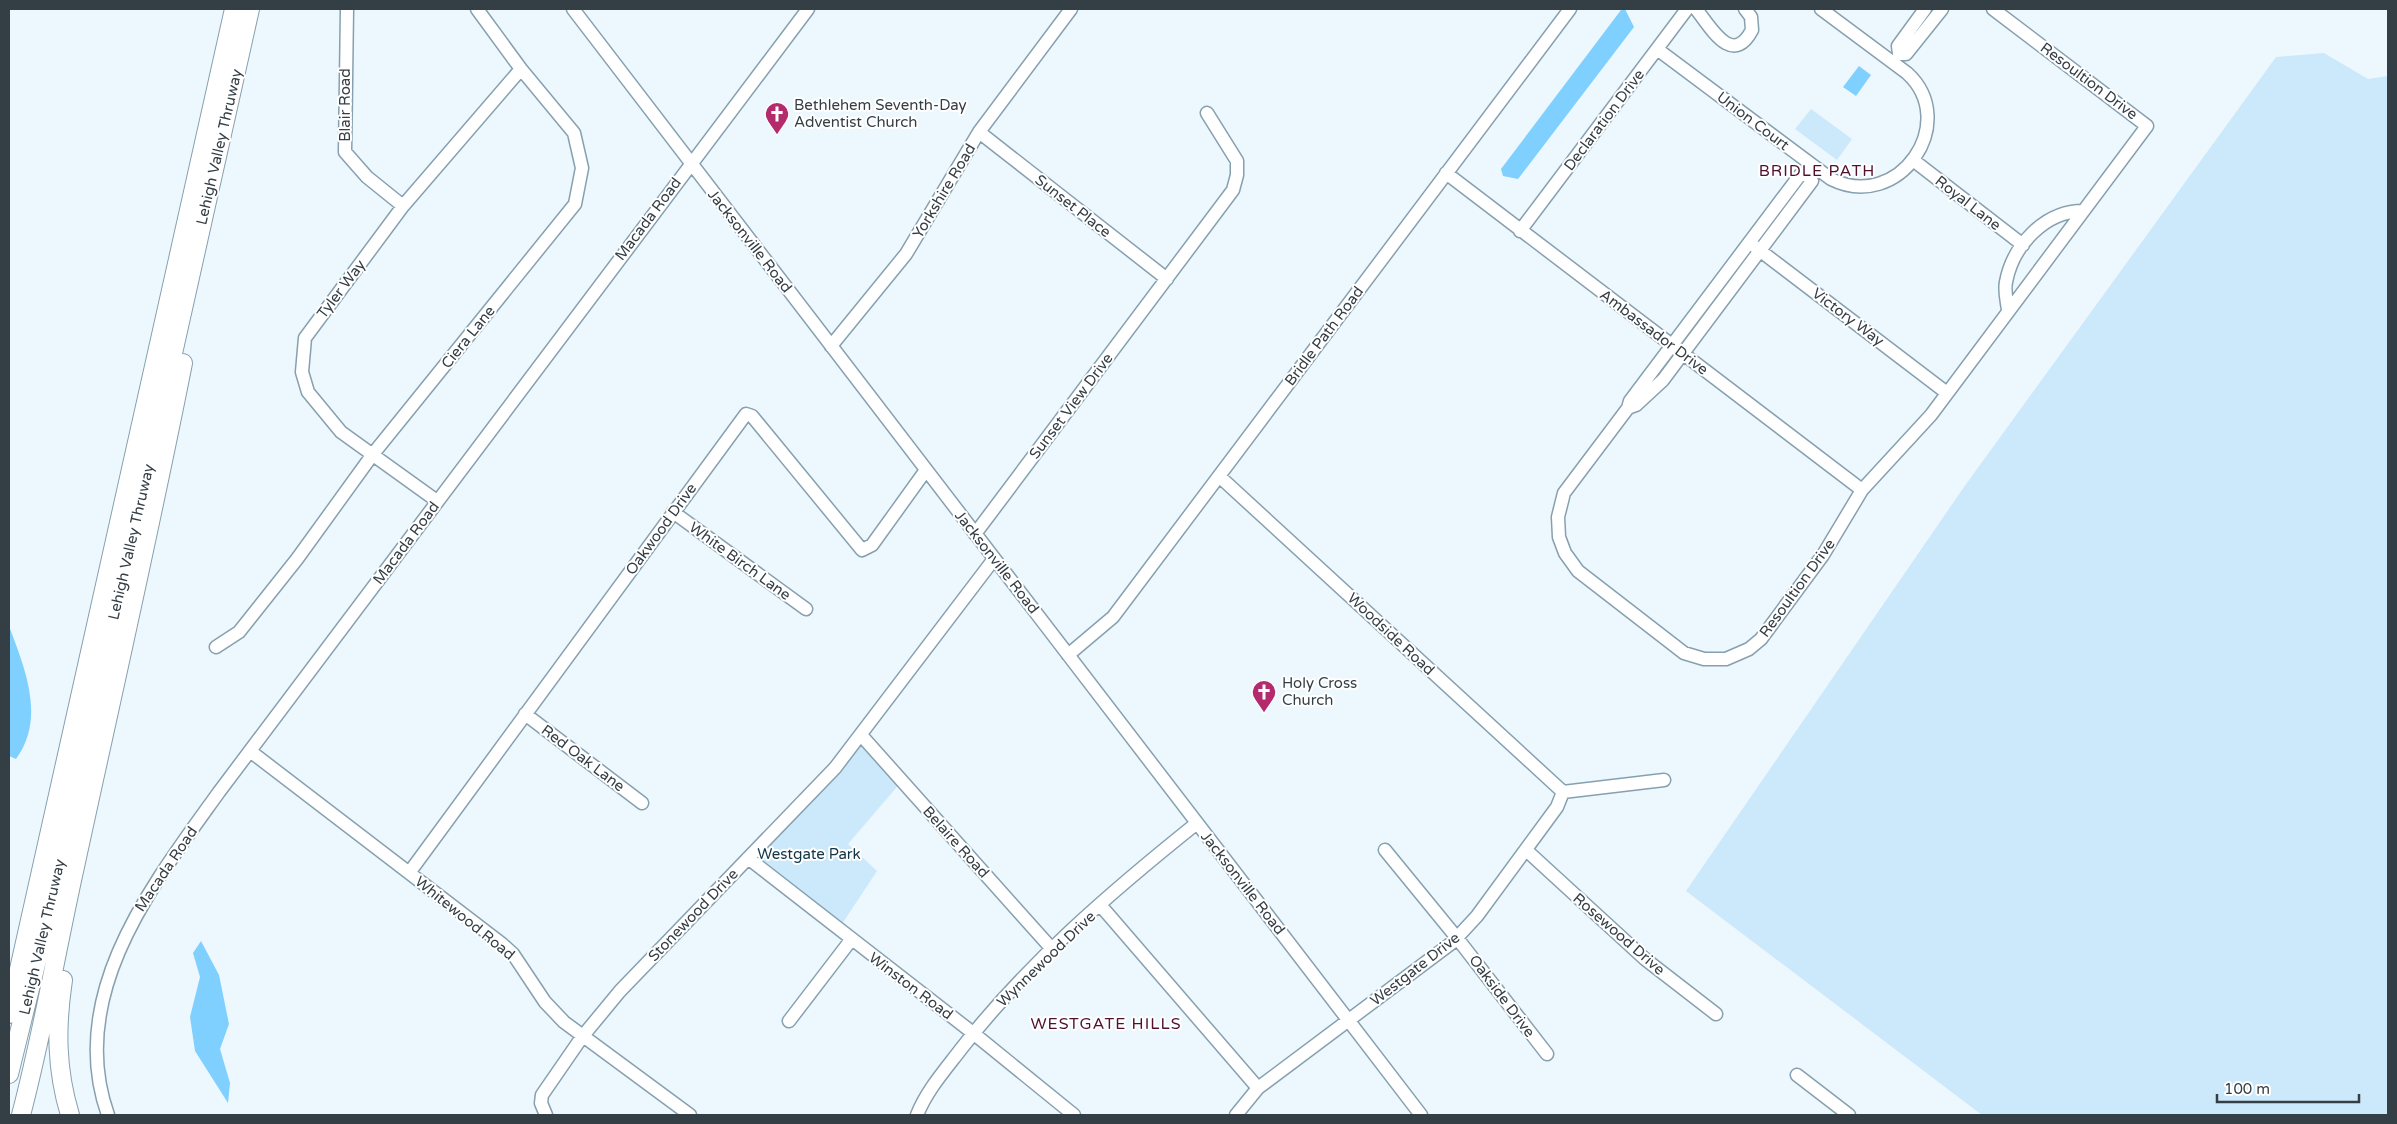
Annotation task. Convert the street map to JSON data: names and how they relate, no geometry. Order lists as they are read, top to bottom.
{
  "streets": {
    "highway": ["Lehigh Valley Thruway"],
    "street": [
      "Resoultion Drive",
      "Blair Road",
      "Declaration Drive",
      "Union Court",
      "Yorkshire Road",
      "Royal Lane",
      "Sunset Place",
      "Macada Road",
      "Jacksonville Road",
      "Tyler Way",
      "Victory Way",
      "Ambassador Drive",
      "Bridle Path Road",
      "Ciera Lane",
      "Sunset View Drive",
      "Oakwood Drive",
      "White Birch Lane",
      "Woodside Road",
      "Red Oak Lane",
      "Belaire Road",
      "Stonewood Drive",
      "Whitewood Road",
      "Rosewood Drive",
      "Wynnewood Drive",
      "Westgate Drive",
      "Winston Road",
      "Oakside Drive"
    ]
  },
  "crossings": [
    ["Resoultion Drive", "Union Court"],
    ["Resoultion Drive", "Victory Way"],
    ["Resoultion Drive", "Ambassador Drive"],
    ["Blair Road", "Tyler Way"],
    ["Declaration Drive", "Union Court"],
    ["Declaration Drive", "Ambassador Drive"],
    ["Union Court", "Royal Lane"],
    ["Yorkshire Road", "Sunset Place"],
    ["Yorkshire Road", "Jacksonville Road"],
    ["Sunset Place", "Sunset View Drive"],
    ["Macada Road", "Jacksonville Road"],
    ["Macada Road", "Tyler Way"],
    ["Macada Road", "Whitewood Road"],
    ["Jacksonville Road", "Bridle Path Road"],
    ["Jacksonville Road", "Sunset View Drive"],
    ["Jacksonville Road", "Oakwood Drive"],
    ["Jacksonville Road", "Stonewood Drive"],
    ["Jacksonville Road", "Wynnewood Drive"],
    ["Jacksonville Road", "Westgate Drive"],
    ["Tyler Way", "Ciera Lane"],
    ["Ambassador Drive", "Bridle Path Road"],
    ["Bridle Path Road", "Woodside Road"],
    ["Oakwood Drive", "White Birch Lane"],
    ["Oakwood Drive", "Red Oak Lane"],
    ["Oakwood Drive", "Whitewood Road"],
    ["Woodside Road", "Westgate Drive"],
    ["Belaire Road", "Stonewood Drive"],
    ["Belaire Road", "Wynnewood Drive"],
    ["Stonewood Drive", "Whitewood Road"],
    ["Stonewood Drive", "Winston Road"],
    ["Rosewood Drive", "Westgate Drive"],
    ["Wynnewood Drive", "Winston Road"],
    ["Westgate Drive", "Oakside Drive"]
  ],
  "districts": ["BRIDLE PATH", "WESTGATE HILLS"],
  "parks": ["Westgate Park"],
  "places": {
    "church": ["Bethlehem Seventh-Day Adventist Church", "Holy Cross Church"]
  },
  "scale_bar": "100 m"
}
